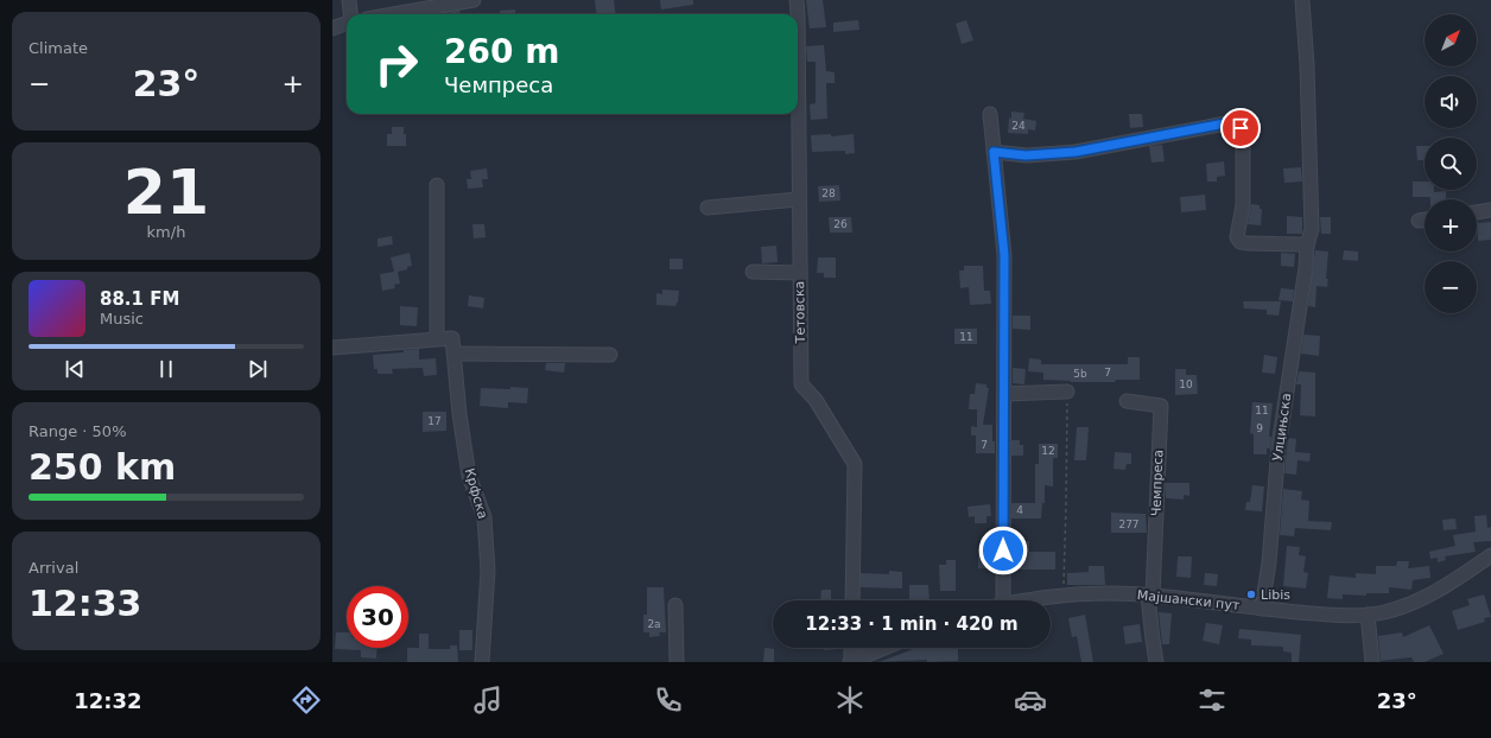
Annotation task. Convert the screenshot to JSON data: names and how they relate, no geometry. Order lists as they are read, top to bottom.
{
  "streets": {
    "street": [
      "Тетовска",
      "Улцињска",
      "Чемпреса",
      "Крфска",
      "Мајшански пут"
    ]
  },
  "crossings": [
    ["Улцињска", "Мајшански пут"],
    ["Чемпреса", "Мајшански пут"]
  ],
  "places": ["Libis"],
  "house_numbers": [
    "24",
    "28",
    "26",
    "11",
    "7",
    "5b",
    "10",
    "11",
    "17",
    "9",
    "7",
    "12",
    "4",
    "277",
    "2a"
  ],
  "north": "top right",
  "page": {
    "tile": [
      "Climate",
      ["21", "km/h"],
      ["Range · 50%", "250 km"],
      ["Arrival", "12:33"]
    ],
    "map_buttons": ["+", "−"],
    "turn": ["260 m", "Чемпреса"],
    "heat": ["−", "23°", "+"],
    "song": ["88.1 FM", "Music"],
    "limit": "30",
    "trip": "12:33 · 1 min · 420 m",
    "tabs": ["12:32", "23°"]
  }
}
